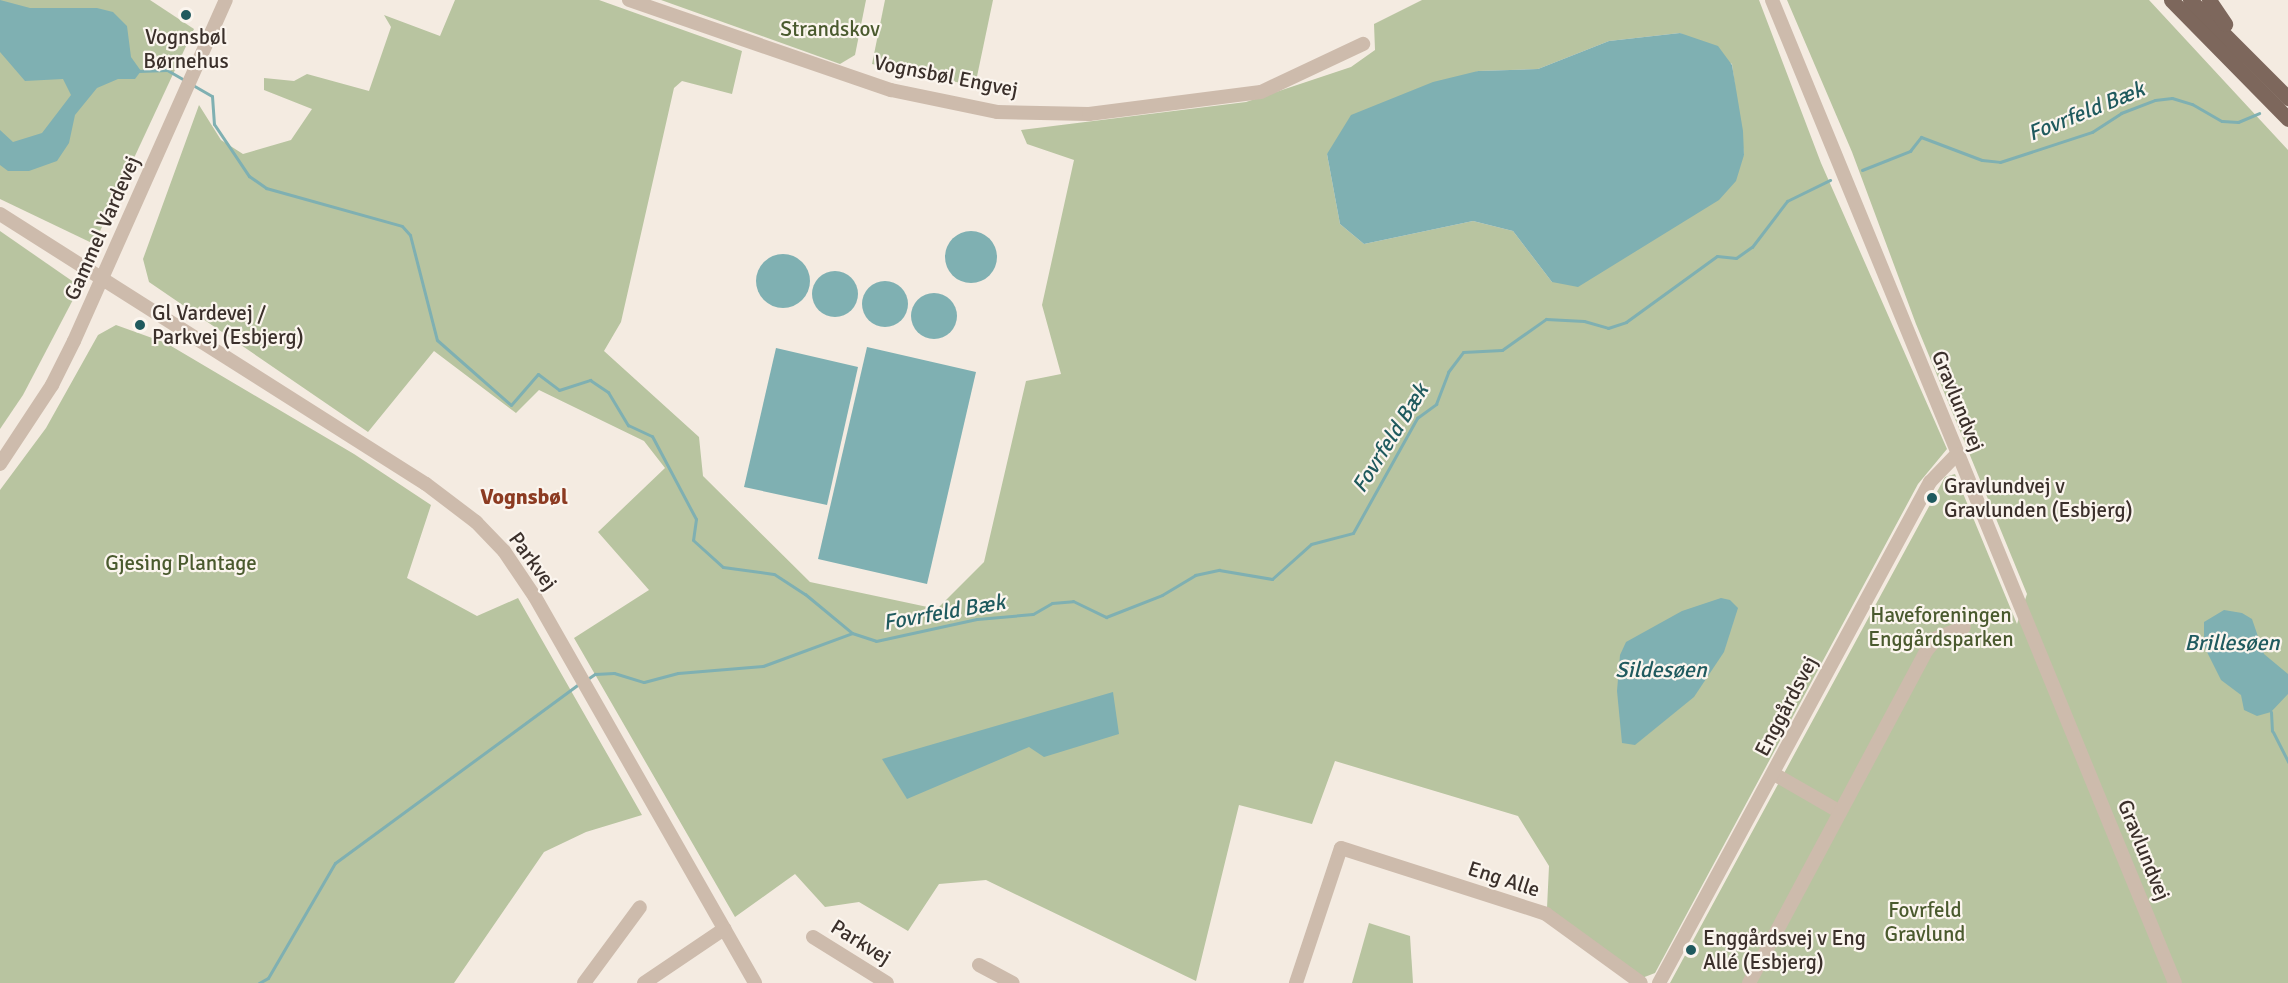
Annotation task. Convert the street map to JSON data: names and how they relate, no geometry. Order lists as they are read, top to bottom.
{
  "streets": {
    "street": [
      "Vognsbøl Engvej",
      "Gammel Vardevej",
      "Gravlundvej",
      "Parkvej",
      "Enggårdsvej",
      "Eng Alle"
    ]
  },
  "crossings": [
    ["Gammel Vardevej", "Parkvej"],
    ["Gravlundvej", "Enggårdsvej"]
  ],
  "districts": ["Vognsbøl"],
  "water": ["Fovrfeld Bæk", "Brillesøen", "Sildesøen"],
  "parks": [
    "Strandskov",
    "Gjesing Plantage",
    "Haveforeningen Enggårdsparken",
    "Fovrfeld Gravlund"
  ],
  "places": [
    "Vognsbøl Børnehus",
    "Gl Vardevej / Parkvej (Esbjerg)",
    "Gravlundvej v Gravlunden (Esbjerg)",
    "Enggårdsvej v Eng Allé (Esbjerg)"
  ]
}
